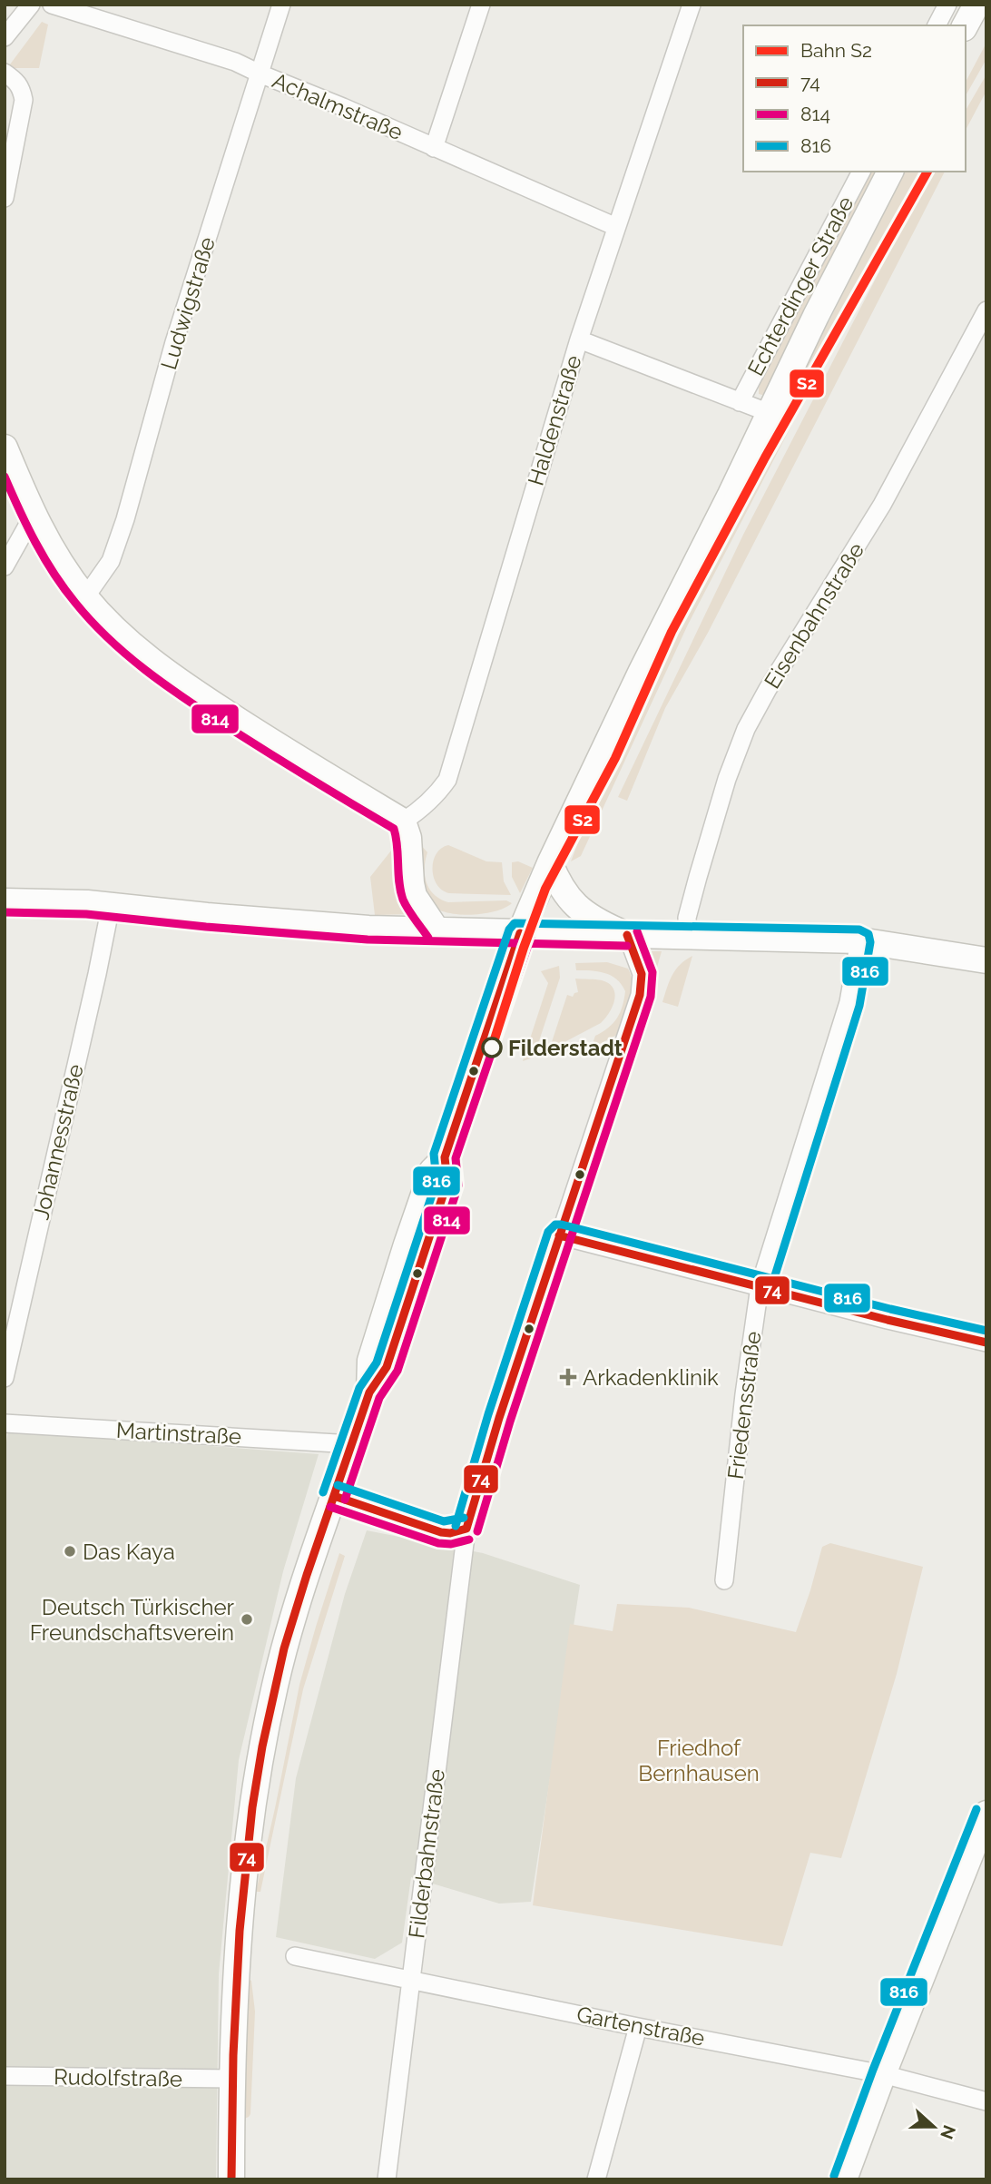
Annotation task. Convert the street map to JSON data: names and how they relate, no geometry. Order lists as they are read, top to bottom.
{
  "streets": {
    "main road": ["Echterdinger Straße"],
    "street": [
      "Achalmstraße",
      "Ludwigstraße",
      "Haldenstraße",
      "Eisenbahnstraße",
      "Johannesstraße",
      "Friedensstraße",
      "Martinstraße",
      "Filderbahnstraße",
      "Gartenstraße",
      "Rudolfstraße"
    ]
  },
  "crossings": [
    ["Achalmstraße", "Ludwigstraße"],
    ["Achalmstraße", "Haldenstraße"],
    ["Echterdinger Straße", "Martinstraße"],
    ["Echterdinger Straße", "Rudolfstraße"],
    ["Filderbahnstraße", "Gartenstraße"]
  ],
  "parks": ["Friedhof Bernhausen"],
  "places": {
    "other": ["Filderstadt", "Das Kaya", "Deutsch Türkischer Freundschaftsverein"],
    "health": ["Arkadenklinik"]
  },
  "lines": [
    "rail line S2",
    "transit line 814",
    "transit line 816",
    "transit line 74"
  ],
  "legend": [
    "Bahn S2",
    "74",
    "814",
    "816"
  ],
  "north": "right"
}
